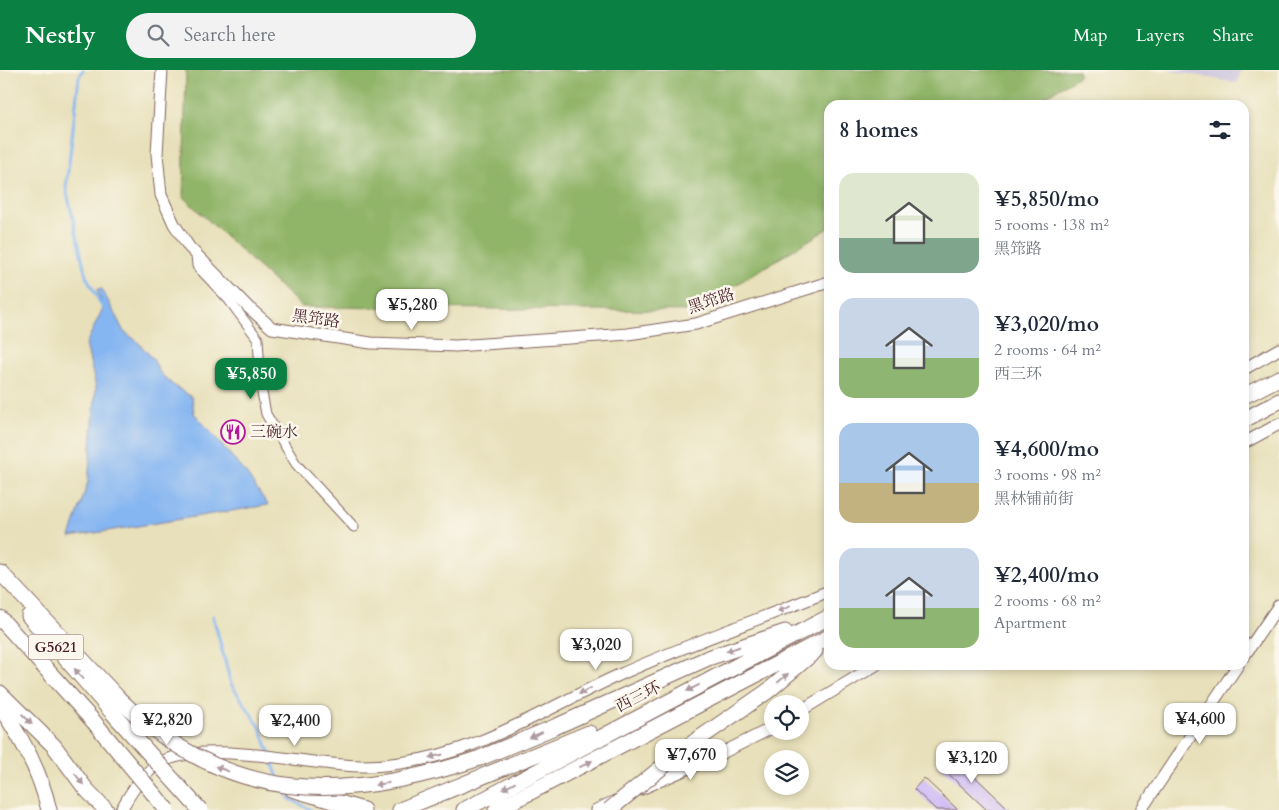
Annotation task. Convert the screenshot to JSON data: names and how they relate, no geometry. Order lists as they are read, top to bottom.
{
  "streets": {
    "highway": ["G5621", "西三环"],
    "main road": ["黑筇路"]
  },
  "places": {
    "restaurant": ["三碗水"]
  },
  "page": {
    "header": "Nestly",
    "search": "Search here",
    "nav": ["Map", "Layers", "Share"],
    "heading": "8 homes",
    "list": [
      {
        "name": "¥5,850/mo",
        "note": "5 rooms · 138 m² · 黑筇路"
      },
      {
        "name": "¥3,020/mo",
        "note": "2 rooms · 64 m² · 西三环"
      },
      {
        "name": "¥4,600/mo",
        "note": "3 rooms · 98 m² · 黑林铺前街"
      },
      {
        "name": "¥2,400/mo",
        "note": "2 rooms · 68 m² · Apartment"
      }
    ],
    "price": [
      "¥5,280",
      "¥5,850",
      "¥3,020",
      "¥4,600",
      "¥2,820",
      "¥2,400",
      "¥7,670",
      "¥3,120"
    ]
  }
}
